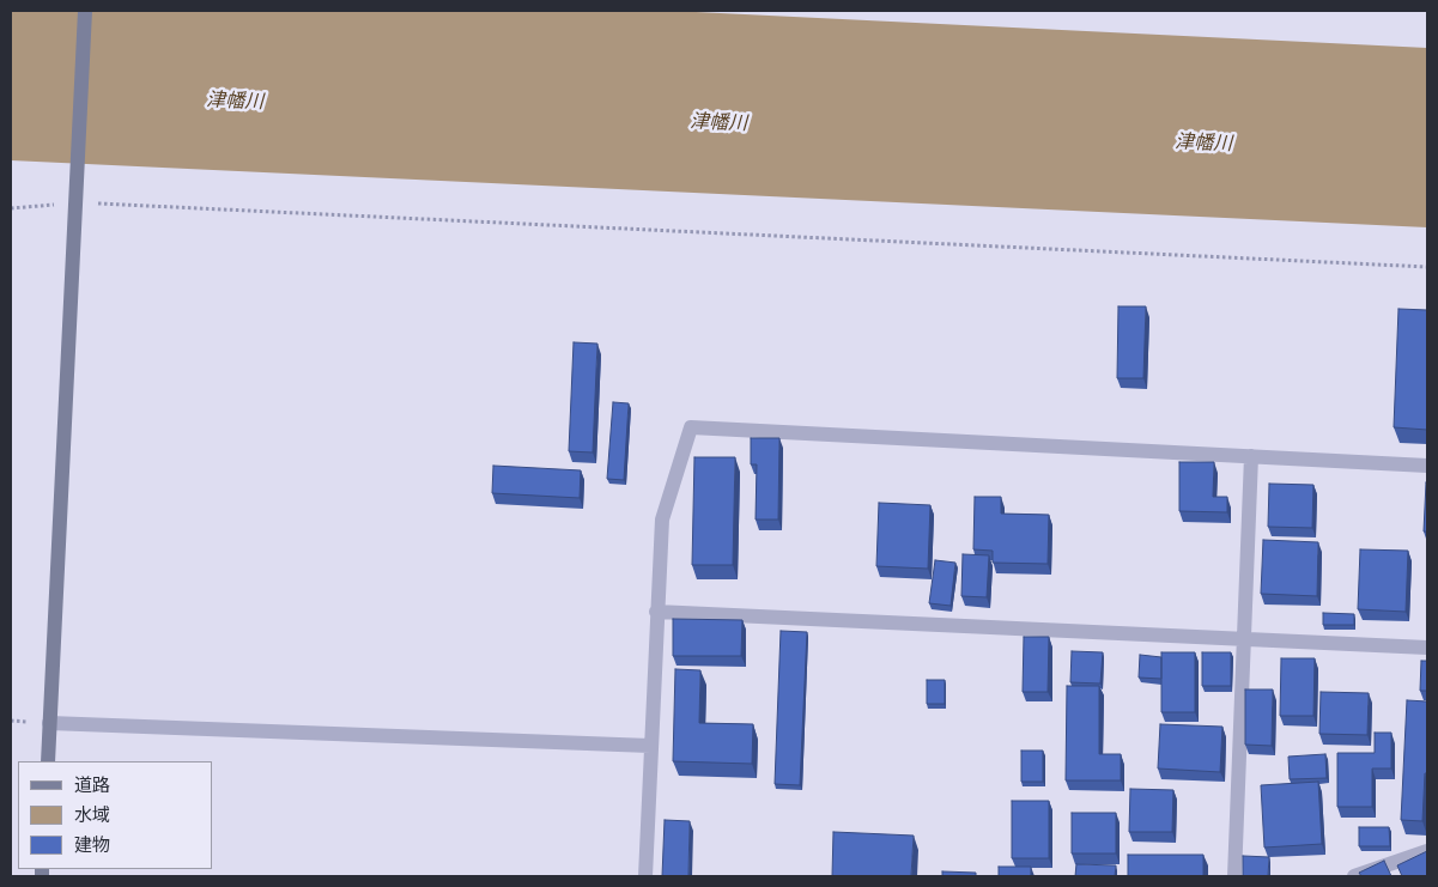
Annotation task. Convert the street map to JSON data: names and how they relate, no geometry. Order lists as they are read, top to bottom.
{
  "water": ["津幡川"],
  "legend": ["道路", "水域", "建物"]
}
